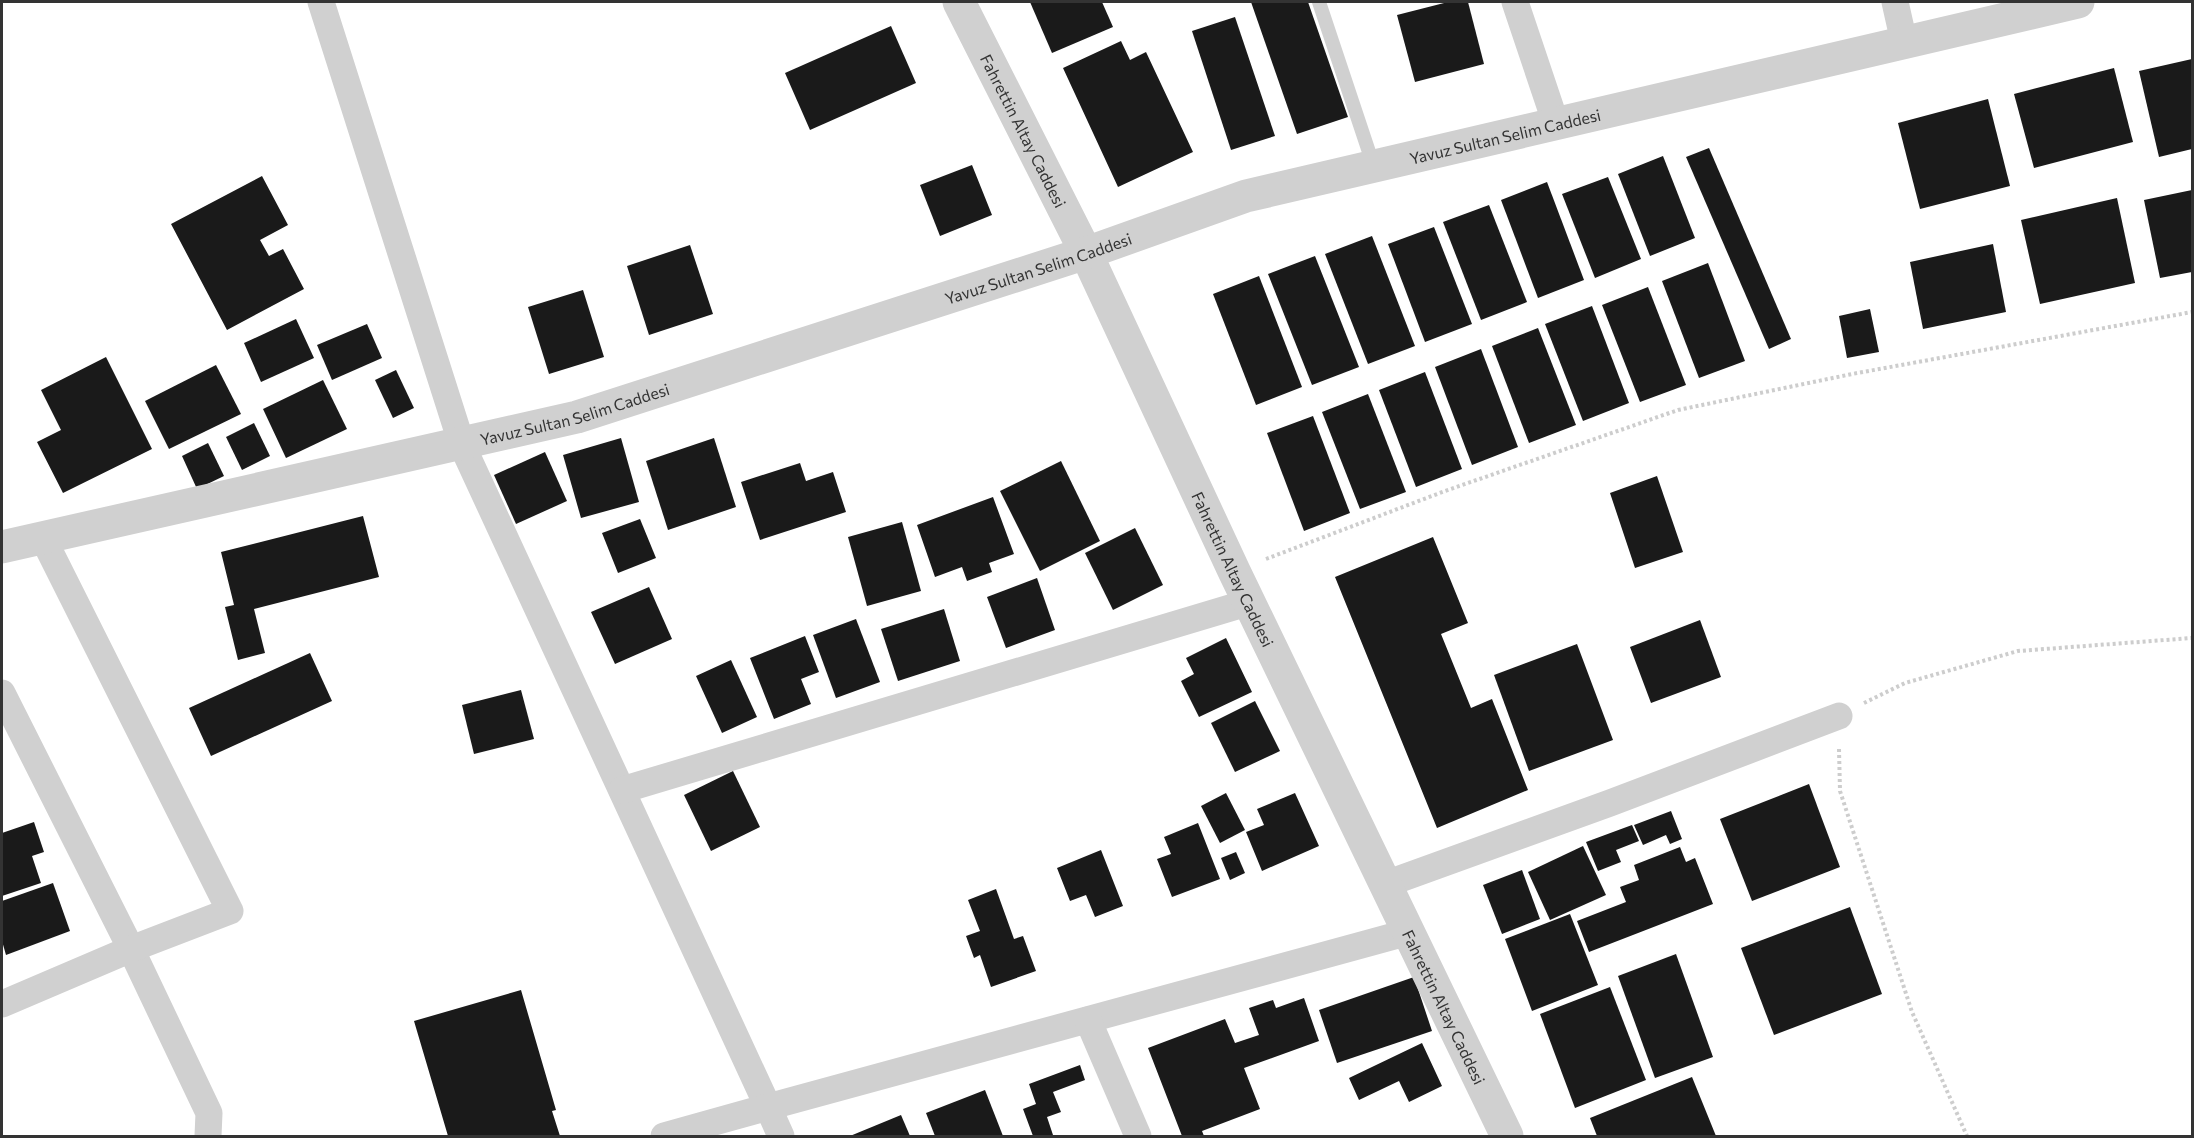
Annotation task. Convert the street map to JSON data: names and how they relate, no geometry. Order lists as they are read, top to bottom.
{
  "streets": {
    "street": ["Fahrettin Altay Caddesi", "Yavuz Sultan Selim Caddesi"]
  },
  "crossings": [
    ["Fahrettin Altay Caddesi", "Yavuz Sultan Selim Caddesi"]
  ]
}
